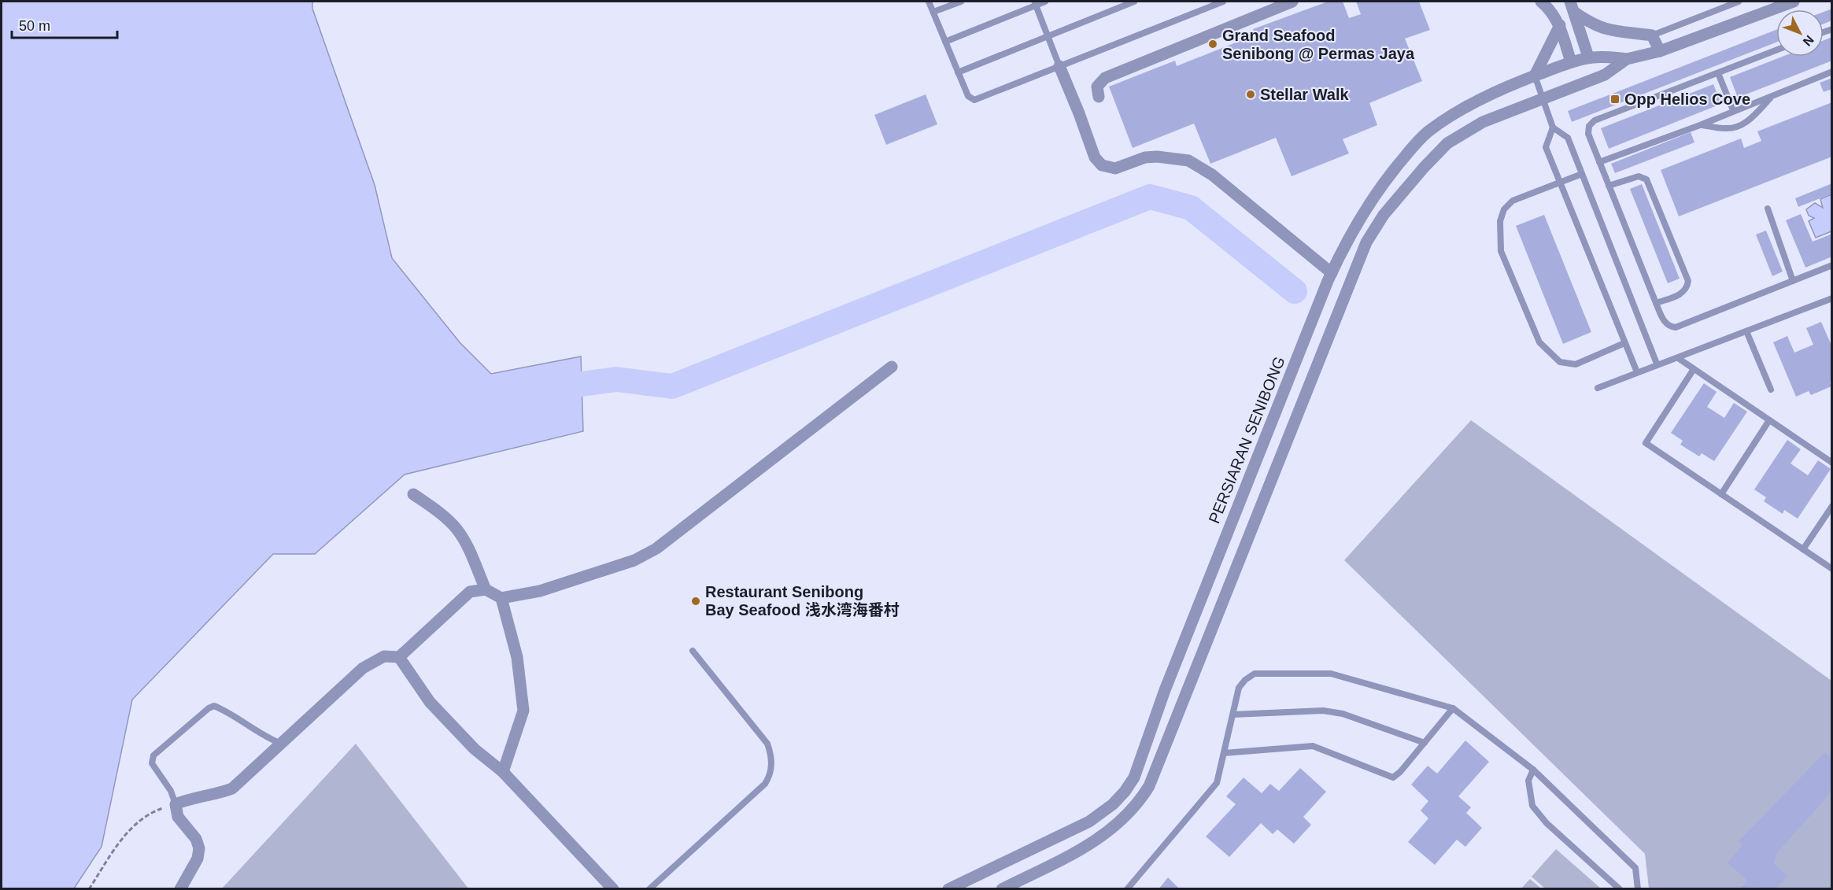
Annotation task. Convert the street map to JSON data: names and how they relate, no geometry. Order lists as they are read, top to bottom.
{
  "streets": {
    "street": ["PERSIARAN SENIBONG"]
  },
  "places": {
    "other": ["Grand Seafood Senibong @ Permas Jaya", "Stellar Walk", "Restaurant Senibong Bay Seafood 浅水湾海番村"],
    "transit": ["Opp Helios Cove"]
  },
  "scale_bar": "50 m",
  "north": "bottom right"
}
